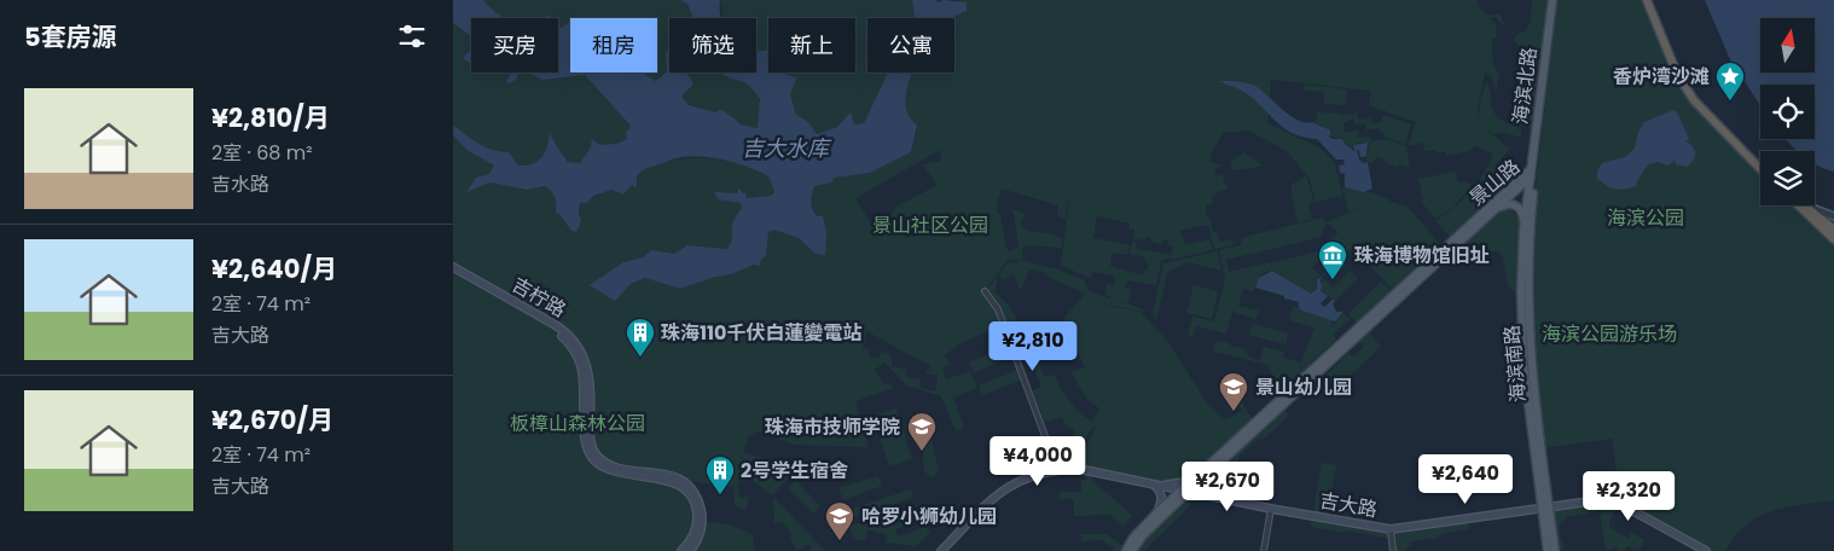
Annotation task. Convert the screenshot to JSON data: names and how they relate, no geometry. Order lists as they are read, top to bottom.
{
  "streets": {
    "main road": [
      "海滨北路",
      "景山路",
      "吉柠路",
      "海滨南路",
      "吉大路"
    ]
  },
  "crossings": [
    ["海滨北路", "景山路"],
    ["海滨北路", "海滨南路"],
    ["景山路", "海滨南路"],
    ["景山路", "吉大路"],
    ["海滨南路", "吉大路"]
  ],
  "water": ["吉大水库"],
  "parks": [
    "海滨公园",
    "景山社区公园",
    "海滨公园游乐场",
    "板樟山森林公园"
  ],
  "places": {
    "place": ["香炉湾沙滩"],
    "museum": ["珠海博物馆旧址"],
    "building": ["珠海110千伏白蓮變電站", "2号学生宿舍"],
    "school or university": ["景山幼儿园", "珠海市技师学院", "哈罗小狮幼儿园"]
  },
  "north": "top",
  "page": {
    "heading": "5套房源",
    "chip": [
      "买房",
      "租房",
      "筛选",
      "新上",
      "公寓"
    ],
    "list": [
      {
        "name": "¥2,810/月",
        "note": "2室 · 68 m² · 吉水路"
      },
      {
        "name": "¥2,640/月",
        "note": "2室 · 74 m² · 吉大路"
      },
      {
        "name": "¥2,670/月",
        "note": "2室 · 74 m² · 吉大路"
      }
    ],
    "price": [
      "¥2,810",
      "¥4,000",
      "¥2,640",
      "¥2,670",
      "¥2,320"
    ]
  }
}
